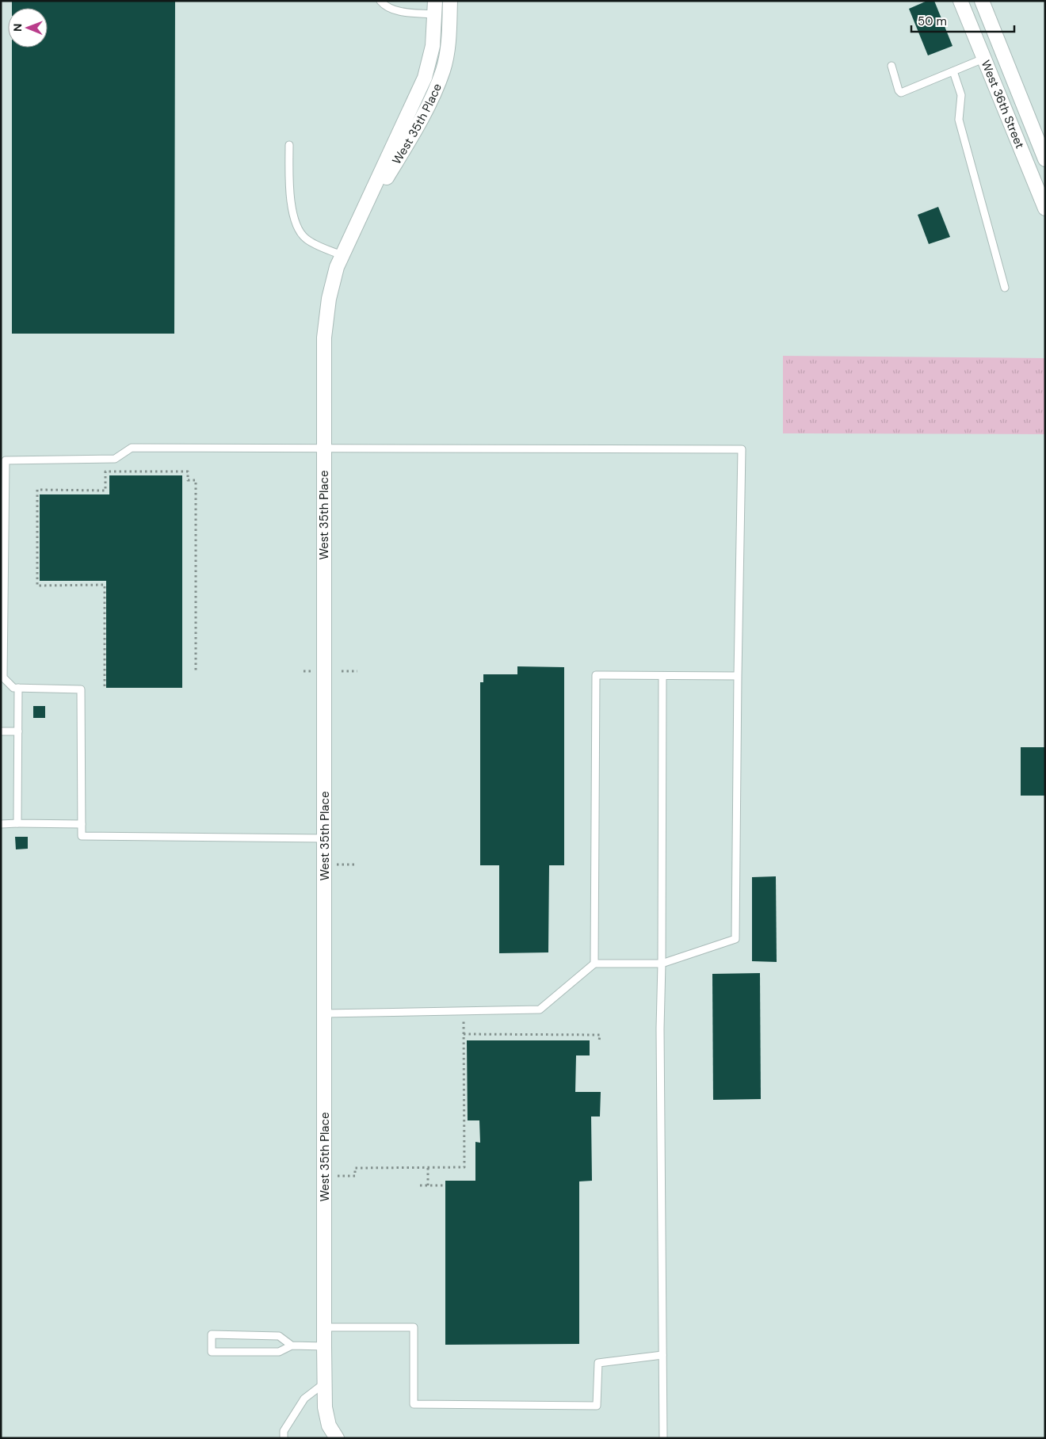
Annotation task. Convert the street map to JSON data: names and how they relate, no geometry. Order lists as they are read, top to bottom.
{
  "streets": {
    "street": ["West 36th Street", "West 35th Place"]
  },
  "scale_bar": "50 m",
  "north": "left"
}
